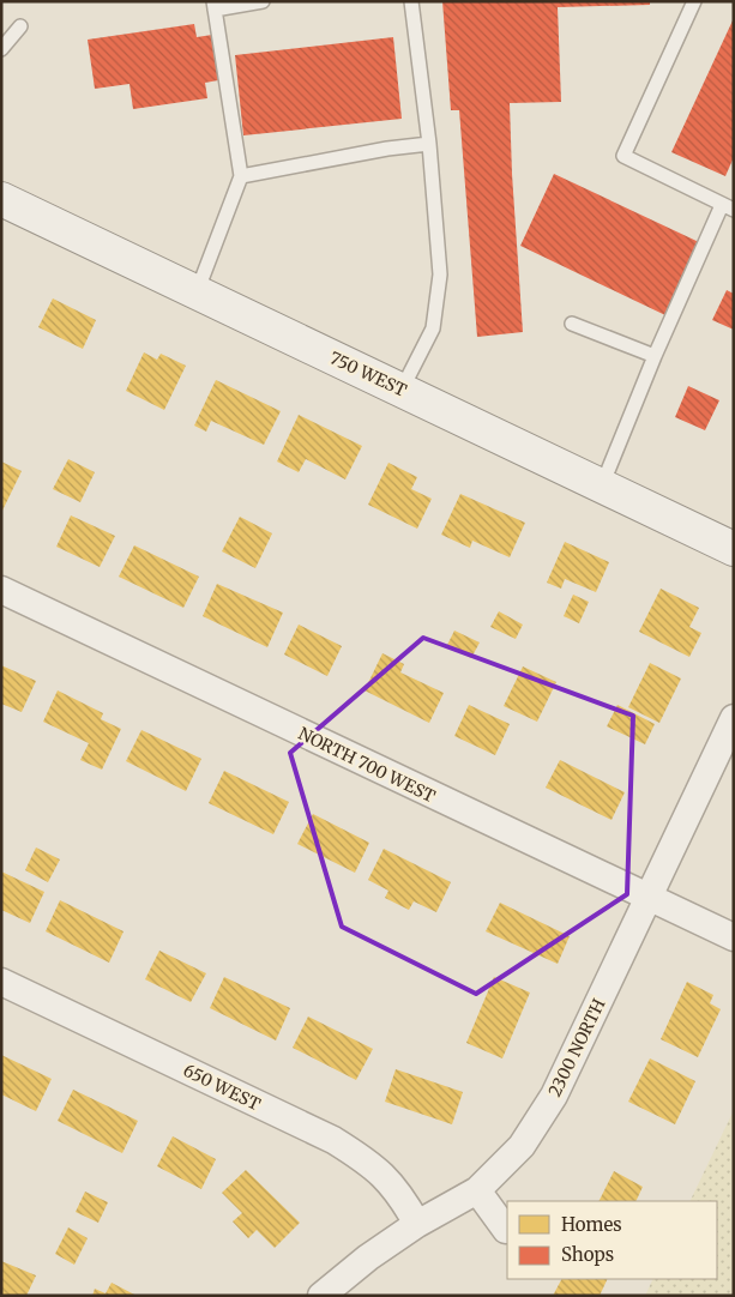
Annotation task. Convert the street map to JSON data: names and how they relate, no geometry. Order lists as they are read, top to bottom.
{
  "streets": {
    "street": [
      "750 WEST",
      "NORTH 700 WEST",
      "2300 NORTH",
      "650 WEST"
    ]
  },
  "crossings": [
    ["NORTH 700 WEST", "2300 NORTH"],
    ["2300 NORTH", "650 WEST"]
  ],
  "legend": ["Homes", "Shops"]
}
